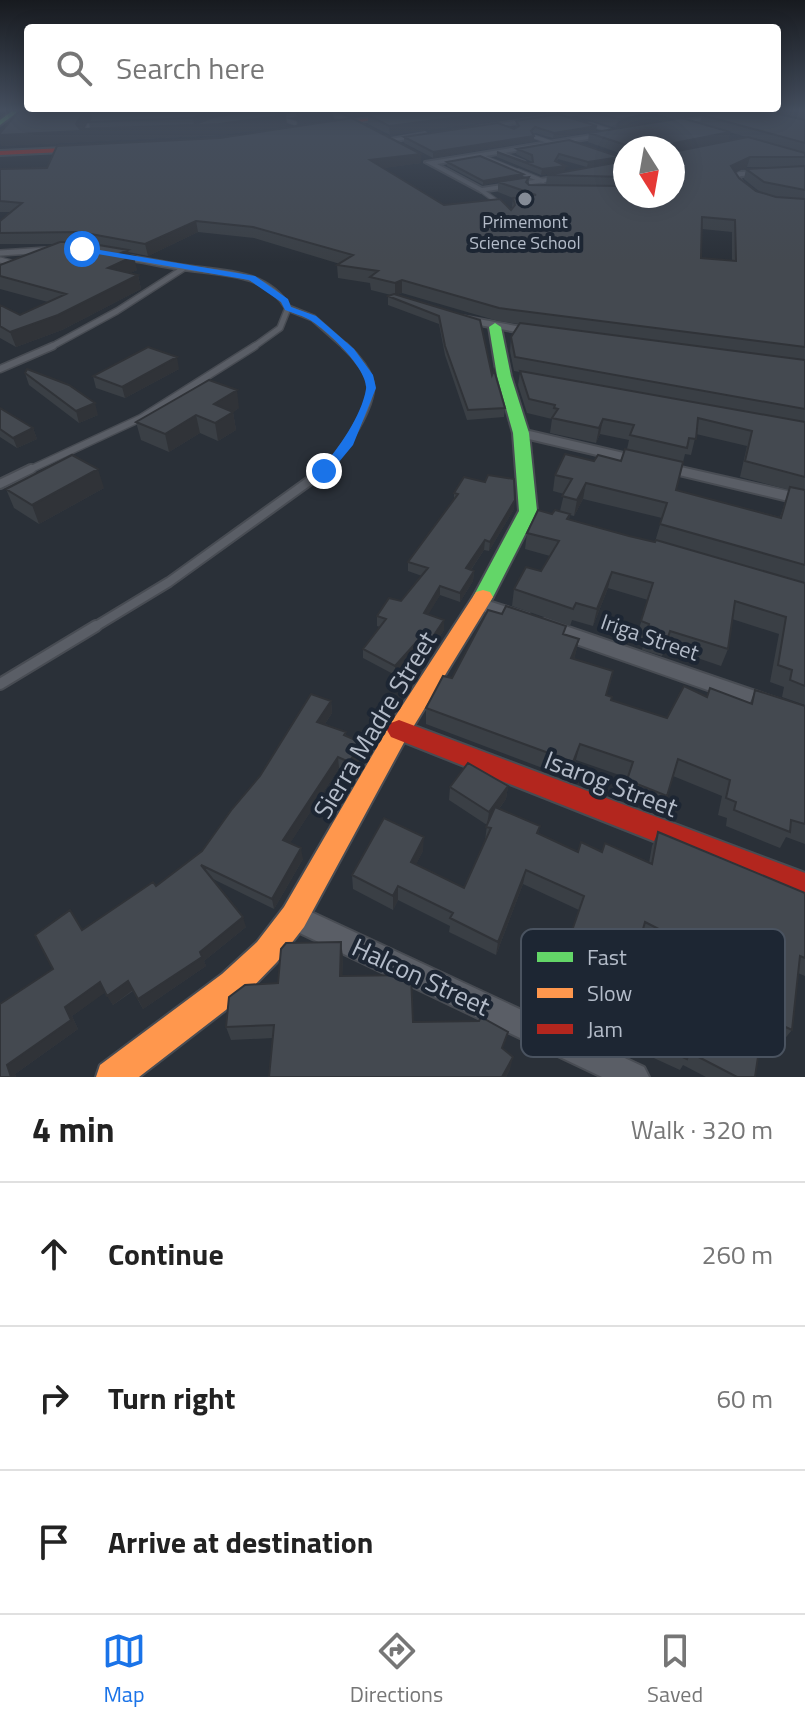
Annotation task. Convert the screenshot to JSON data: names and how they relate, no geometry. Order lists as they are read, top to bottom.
{
  "streets": {
    "street": [
      "Iriga Street",
      "Sierra Madre Street",
      "Isarog Street",
      "Halcon Street"
    ]
  },
  "crossings": [
    ["Iriga Street", "Sierra Madre Street"],
    ["Sierra Madre Street", "Isarog Street"],
    ["Sierra Madre Street", "Halcon Street"]
  ],
  "places": ["Primemont Science School"],
  "legend": ["Fast", "Slow", "Jam"],
  "north": "bottom",
  "page": {
    "search": "Search here",
    "heading": ["4 min", "Walk · 320 m"],
    "list": [
      ["Continue", "260 m"],
      ["Turn right", "60 m"],
      "Arrive at destination"
    ],
    "nav": ["Map", "Directions", "Saved"]
  }
}
